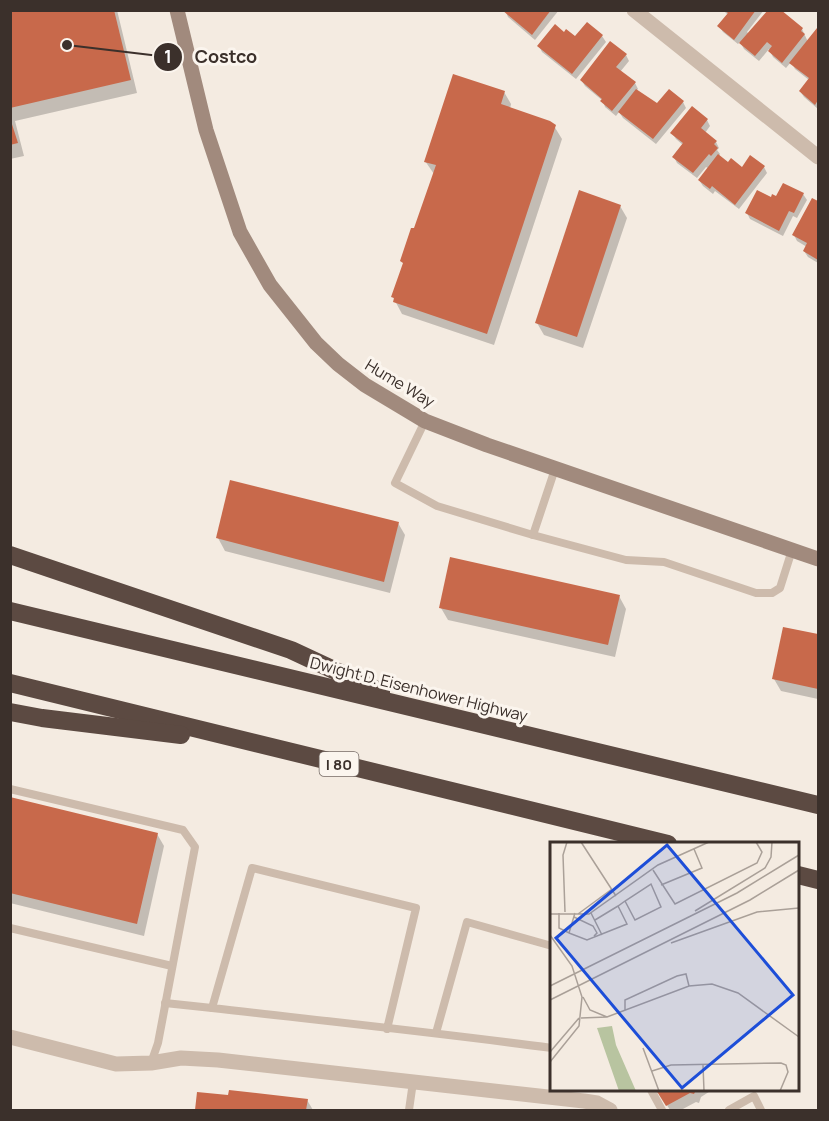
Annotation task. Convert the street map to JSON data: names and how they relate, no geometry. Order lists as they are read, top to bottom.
{
  "streets": {
    "highway": ["Dwight D. Eisenhower Highway", "I 80"],
    "street": ["Hume Way"]
  },
  "places": ["Costco"]
}
